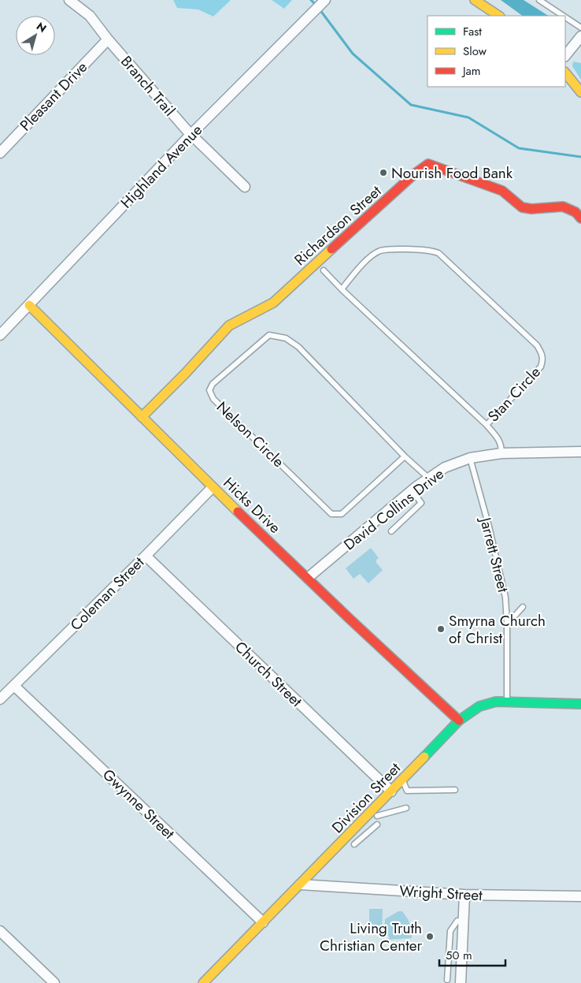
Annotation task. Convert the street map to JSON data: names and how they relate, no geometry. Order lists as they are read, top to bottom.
{
  "streets": {
    "street": [
      "Branch Trail",
      "Pleasant Drive",
      "Highland Avenue",
      "Richardson Street",
      "Hicks Drive",
      "David Collins Drive",
      "Coleman Street",
      "Church Street",
      "Division Street",
      "Gwynne Street",
      "Wright Street"
    ],
    "lane": ["Stan Circle", "Nelson Circle", "Jarrett Street"]
  },
  "crossings": [
    ["Branch Trail", "Pleasant Drive"],
    ["Branch Trail", "Highland Avenue"],
    ["Highland Avenue", "Hicks Drive"],
    ["Richardson Street", "Hicks Drive"],
    ["Nelson Circle", "David Collins Drive"],
    ["Hicks Drive", "David Collins Drive"],
    ["Hicks Drive", "Coleman Street"],
    ["Hicks Drive", "Division Street"],
    ["David Collins Drive", "Jarrett Street"],
    ["Jarrett Street", "Division Street"],
    ["Coleman Street", "Church Street"],
    ["Coleman Street", "Gwynne Street"],
    ["Church Street", "Division Street"],
    ["Division Street", "Gwynne Street"],
    ["Division Street", "Wright Street"]
  ],
  "places": ["Nourish Food Bank", "Smyrna Church of Christ", "Living Truth Christian Center"],
  "legend": ["Fast", "Slow", "Jam"],
  "scale_bar": "50 m",
  "north": "top right"
}
